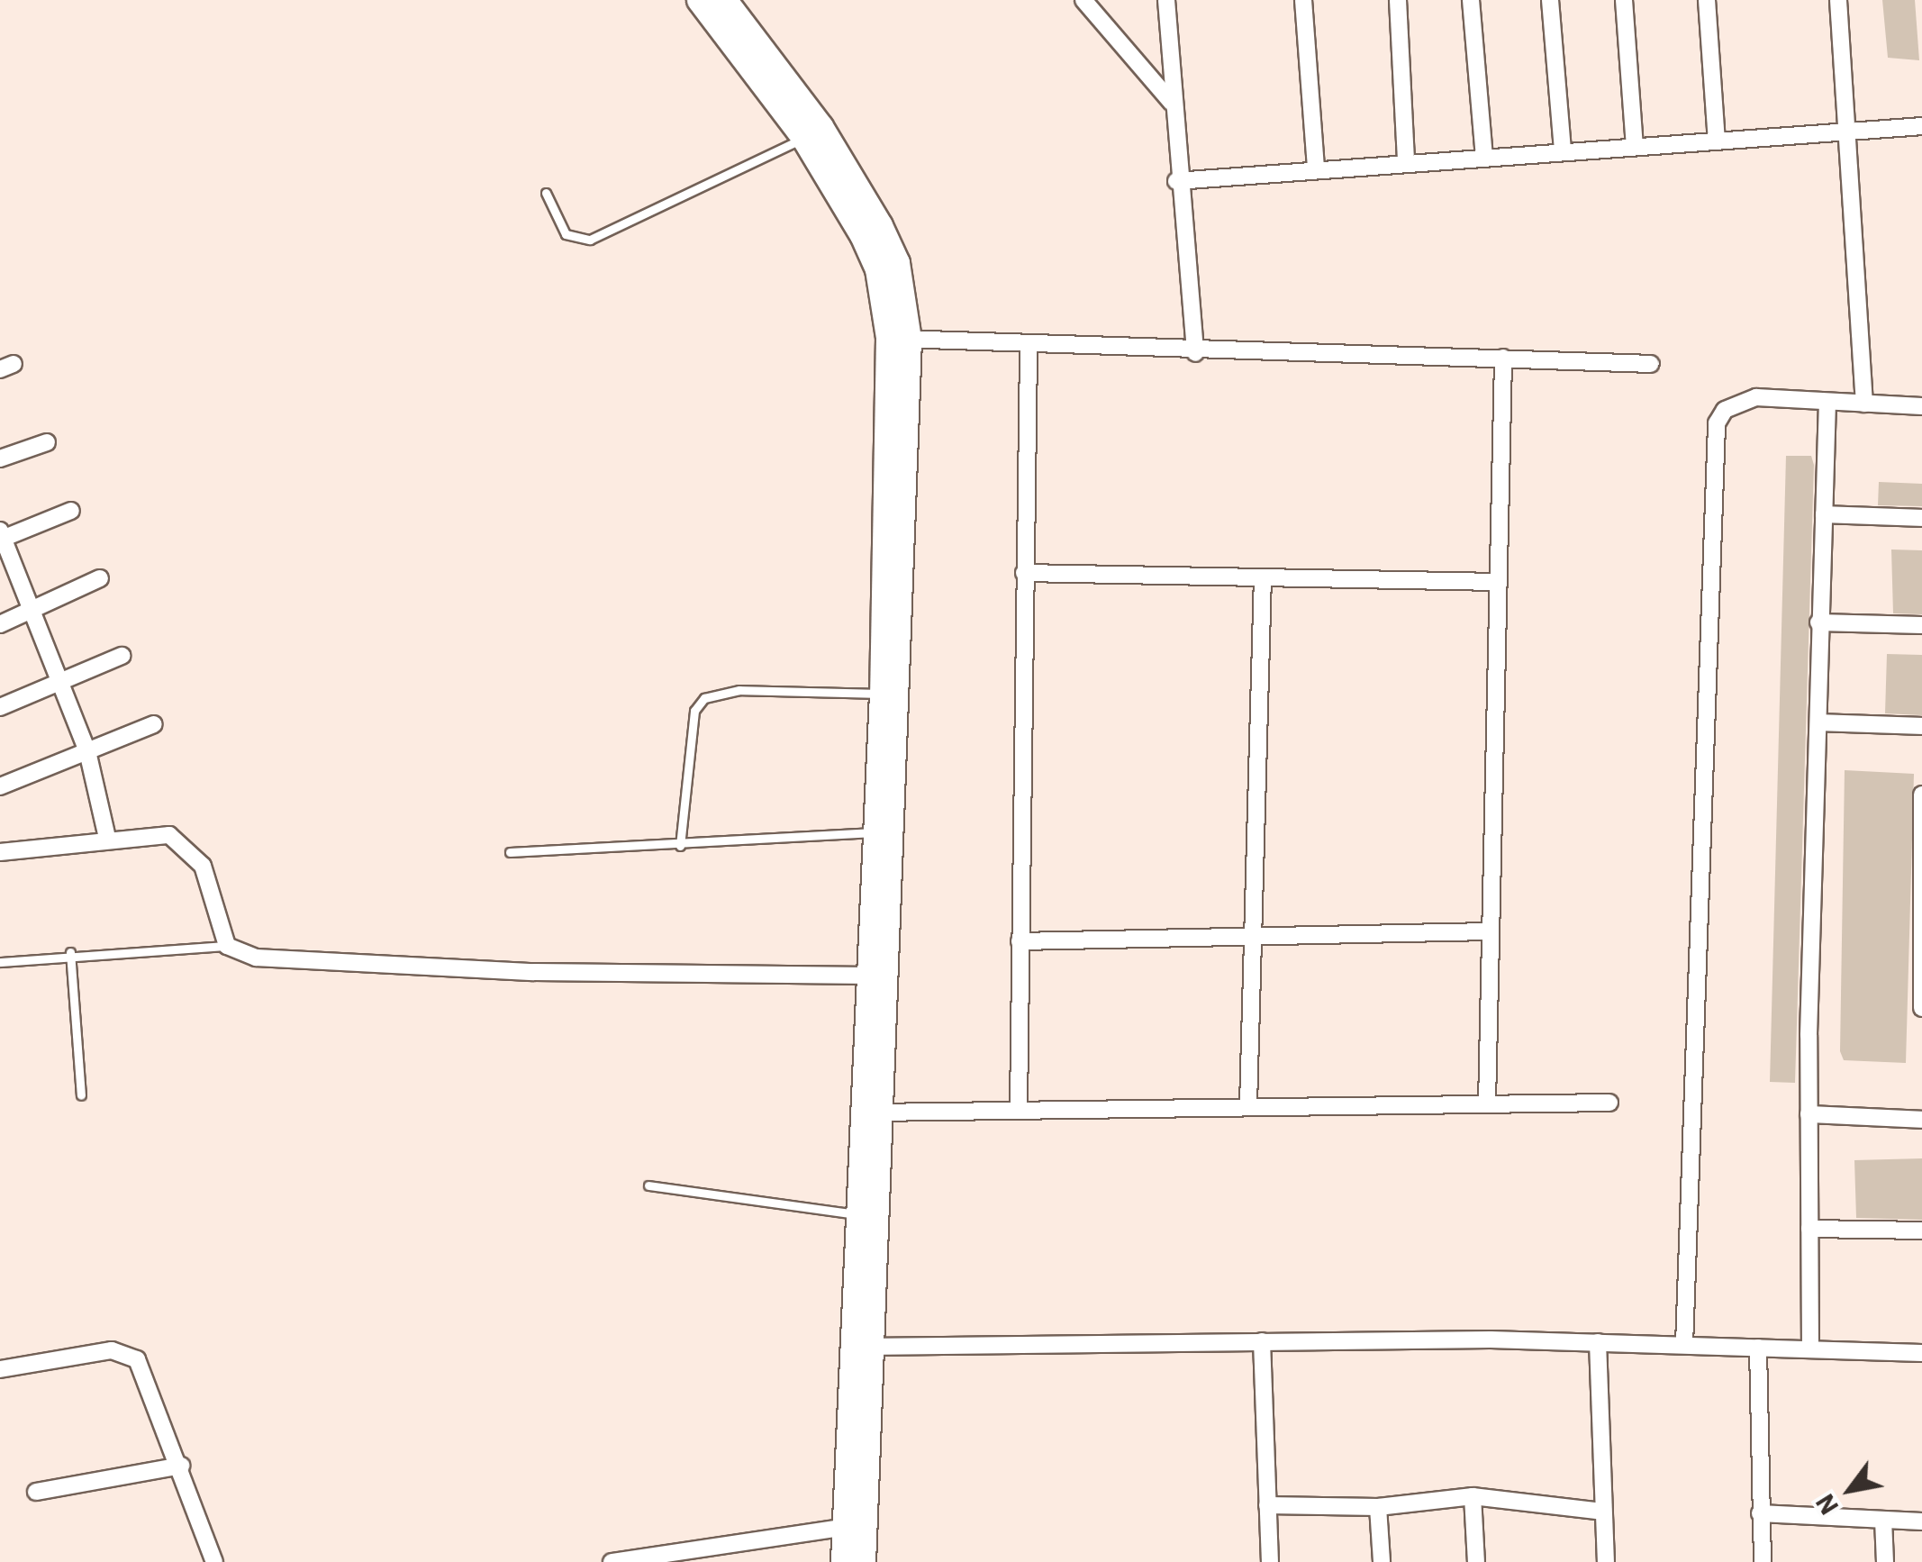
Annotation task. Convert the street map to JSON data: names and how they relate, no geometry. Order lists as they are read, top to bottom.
{
  "north": "bottom left"
}
